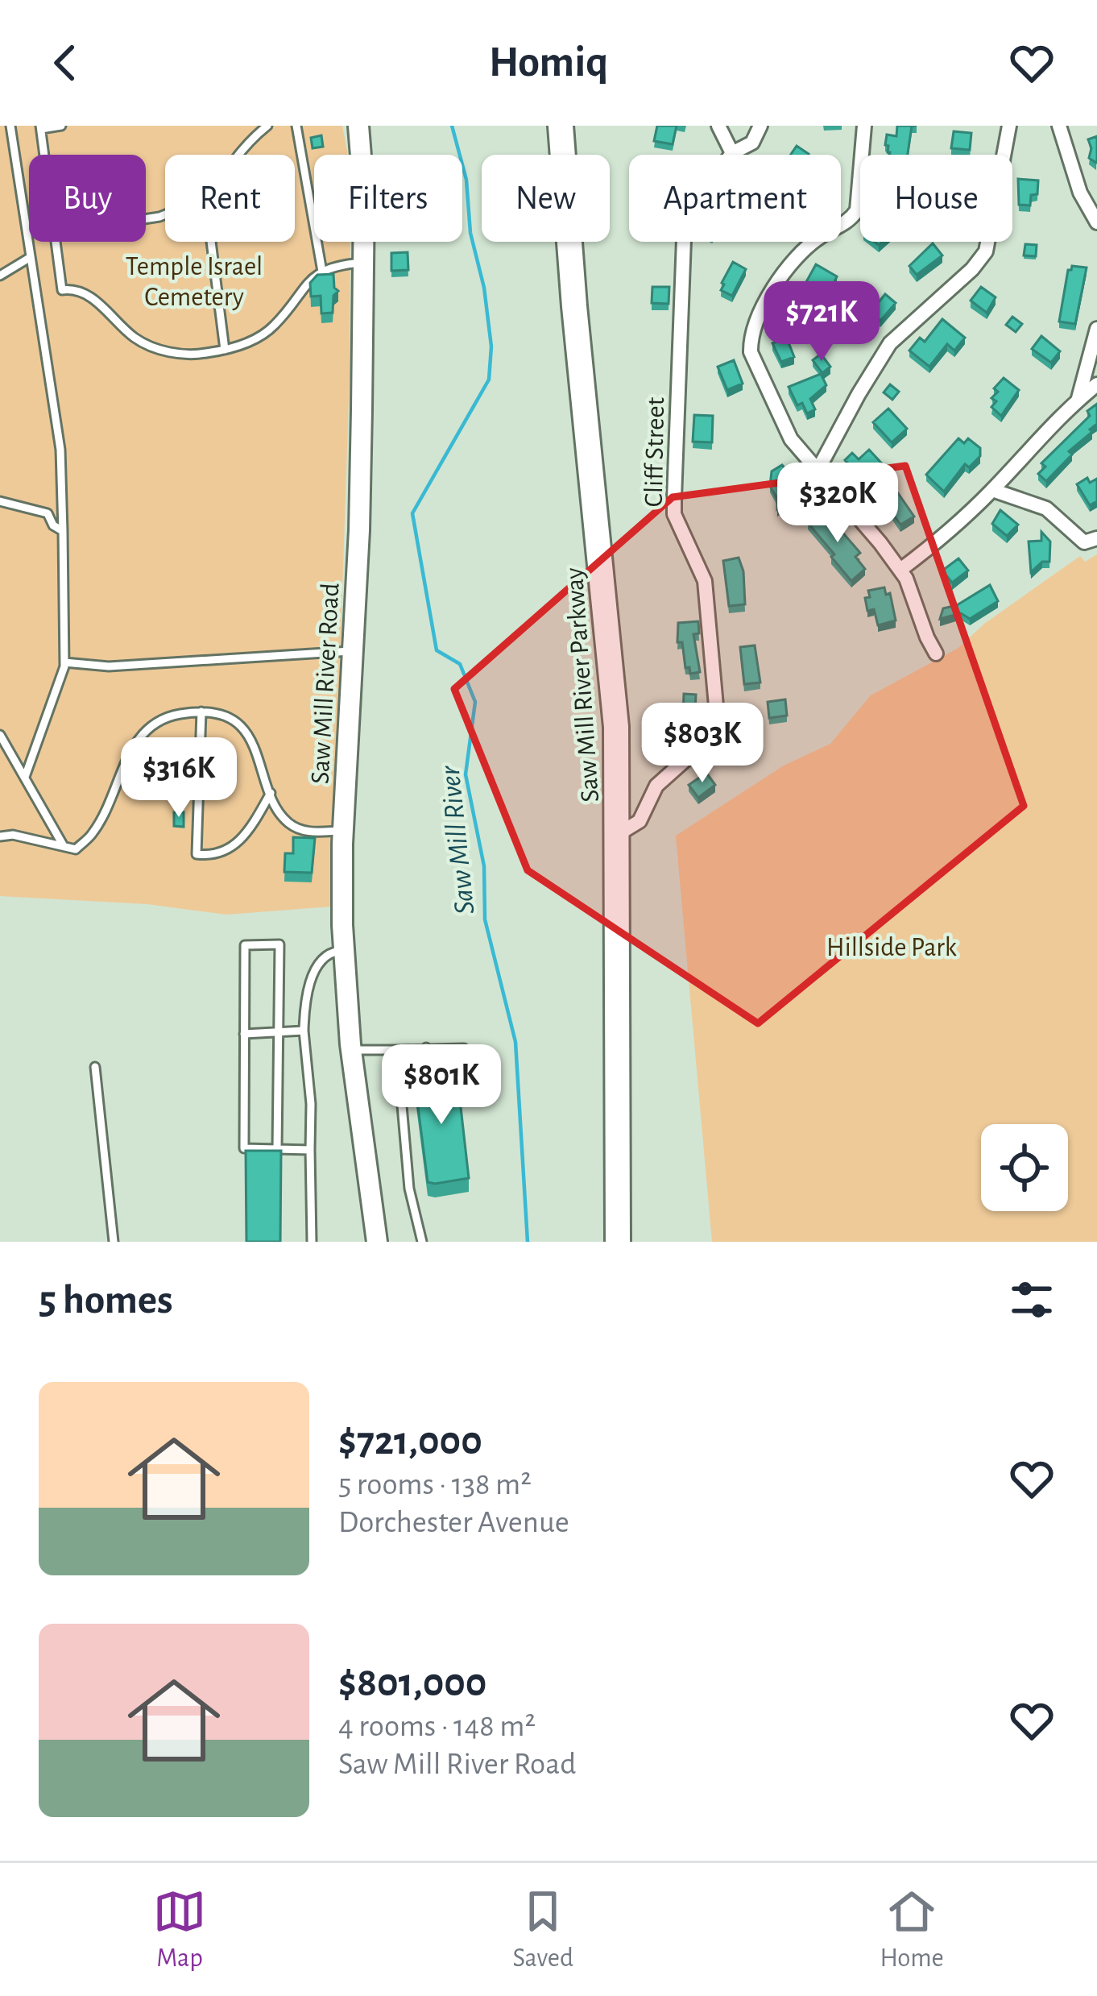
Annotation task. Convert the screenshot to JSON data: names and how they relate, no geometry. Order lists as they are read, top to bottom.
{
  "streets": {
    "highway": ["Saw Mill River Parkway"],
    "main road": ["Saw Mill River Road"],
    "street": ["Cliff Street"]
  },
  "crossings": [
    ["Cliff Street", "Saw Mill River Parkway"]
  ],
  "water": ["Saw Mill River"],
  "parks": ["Temple Israel Cemetery", "Hillside Park"],
  "page": {
    "header": "Homiq",
    "chip": [
      "Buy",
      "Rent",
      "Filters",
      "New",
      "Apartment",
      "House"
    ],
    "price": [
      "$721K",
      "$320K",
      "$803K",
      "$316K",
      "$801K"
    ],
    "heading": "5 homes",
    "list": [
      {
        "name": "$721,000",
        "note": "5 rooms · 138 m² · Dorchester Avenue"
      },
      {
        "name": "$801,000",
        "note": "4 rooms · 148 m² · Saw Mill River Road"
      }
    ],
    "tabs": ["Map", "Saved", "Home"]
  }
}
